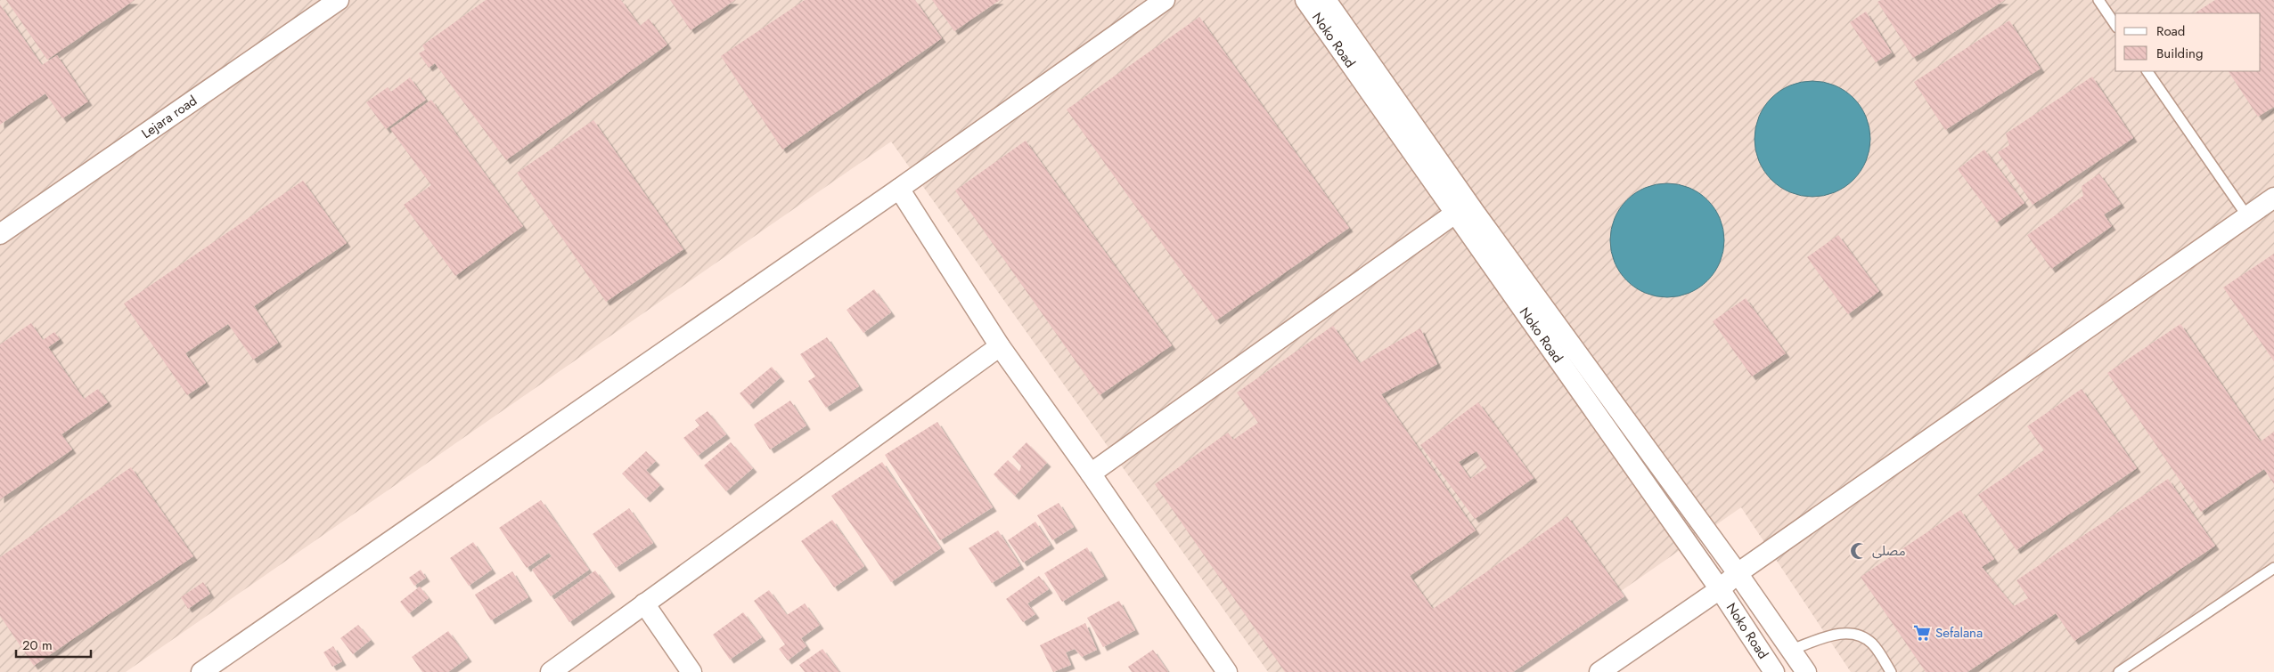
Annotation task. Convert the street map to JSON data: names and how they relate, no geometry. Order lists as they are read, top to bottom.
{
  "streets": {
    "street": ["Noko Road", "Lejara road"]
  },
  "places": {
    "mosque": ["مصلى"],
    "supermarket": ["Sefalana"]
  },
  "legend": ["Road", "Building"],
  "scale_bar": "20 m"
}
